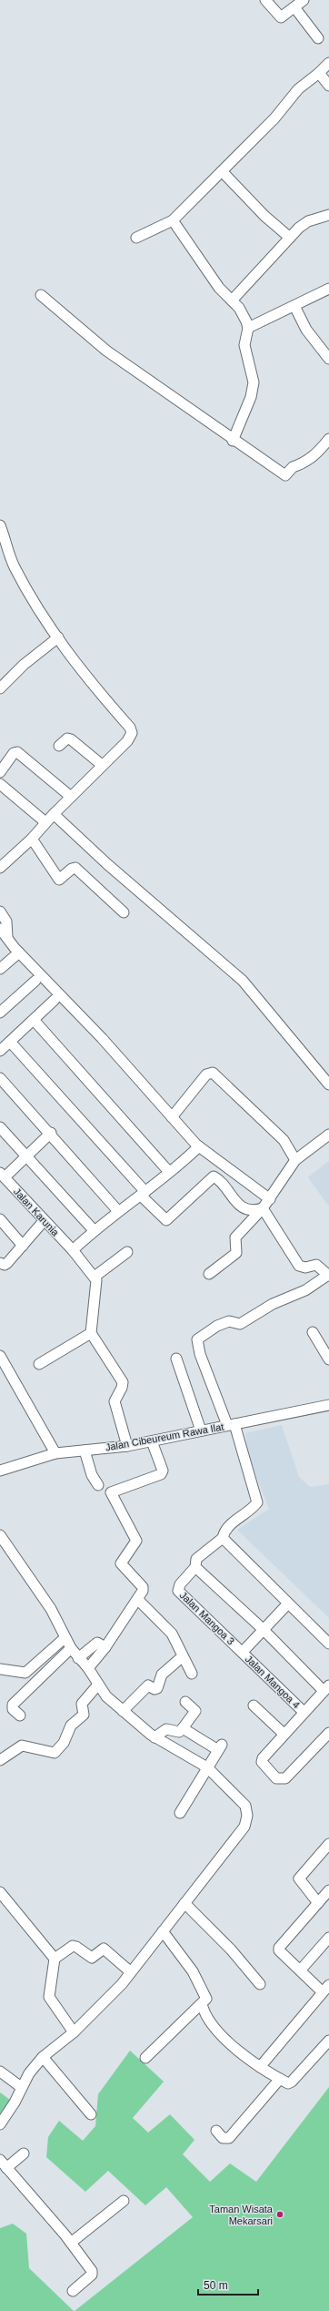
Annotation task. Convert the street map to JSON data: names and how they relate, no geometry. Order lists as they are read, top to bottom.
{
  "streets": {
    "street": [
      "Jalan Karunia",
      "Jalan Cibeureum Rawa Ilat",
      "Jalan Mangoa 3",
      "Jalan Mangoa 4"
    ]
  },
  "crossings": [
    ["Jalan Mangoa 3", "Jalan Mangoa 4"]
  ],
  "places": ["Taman Wisata Mekarsari"],
  "scale_bar": "50 m"
}
